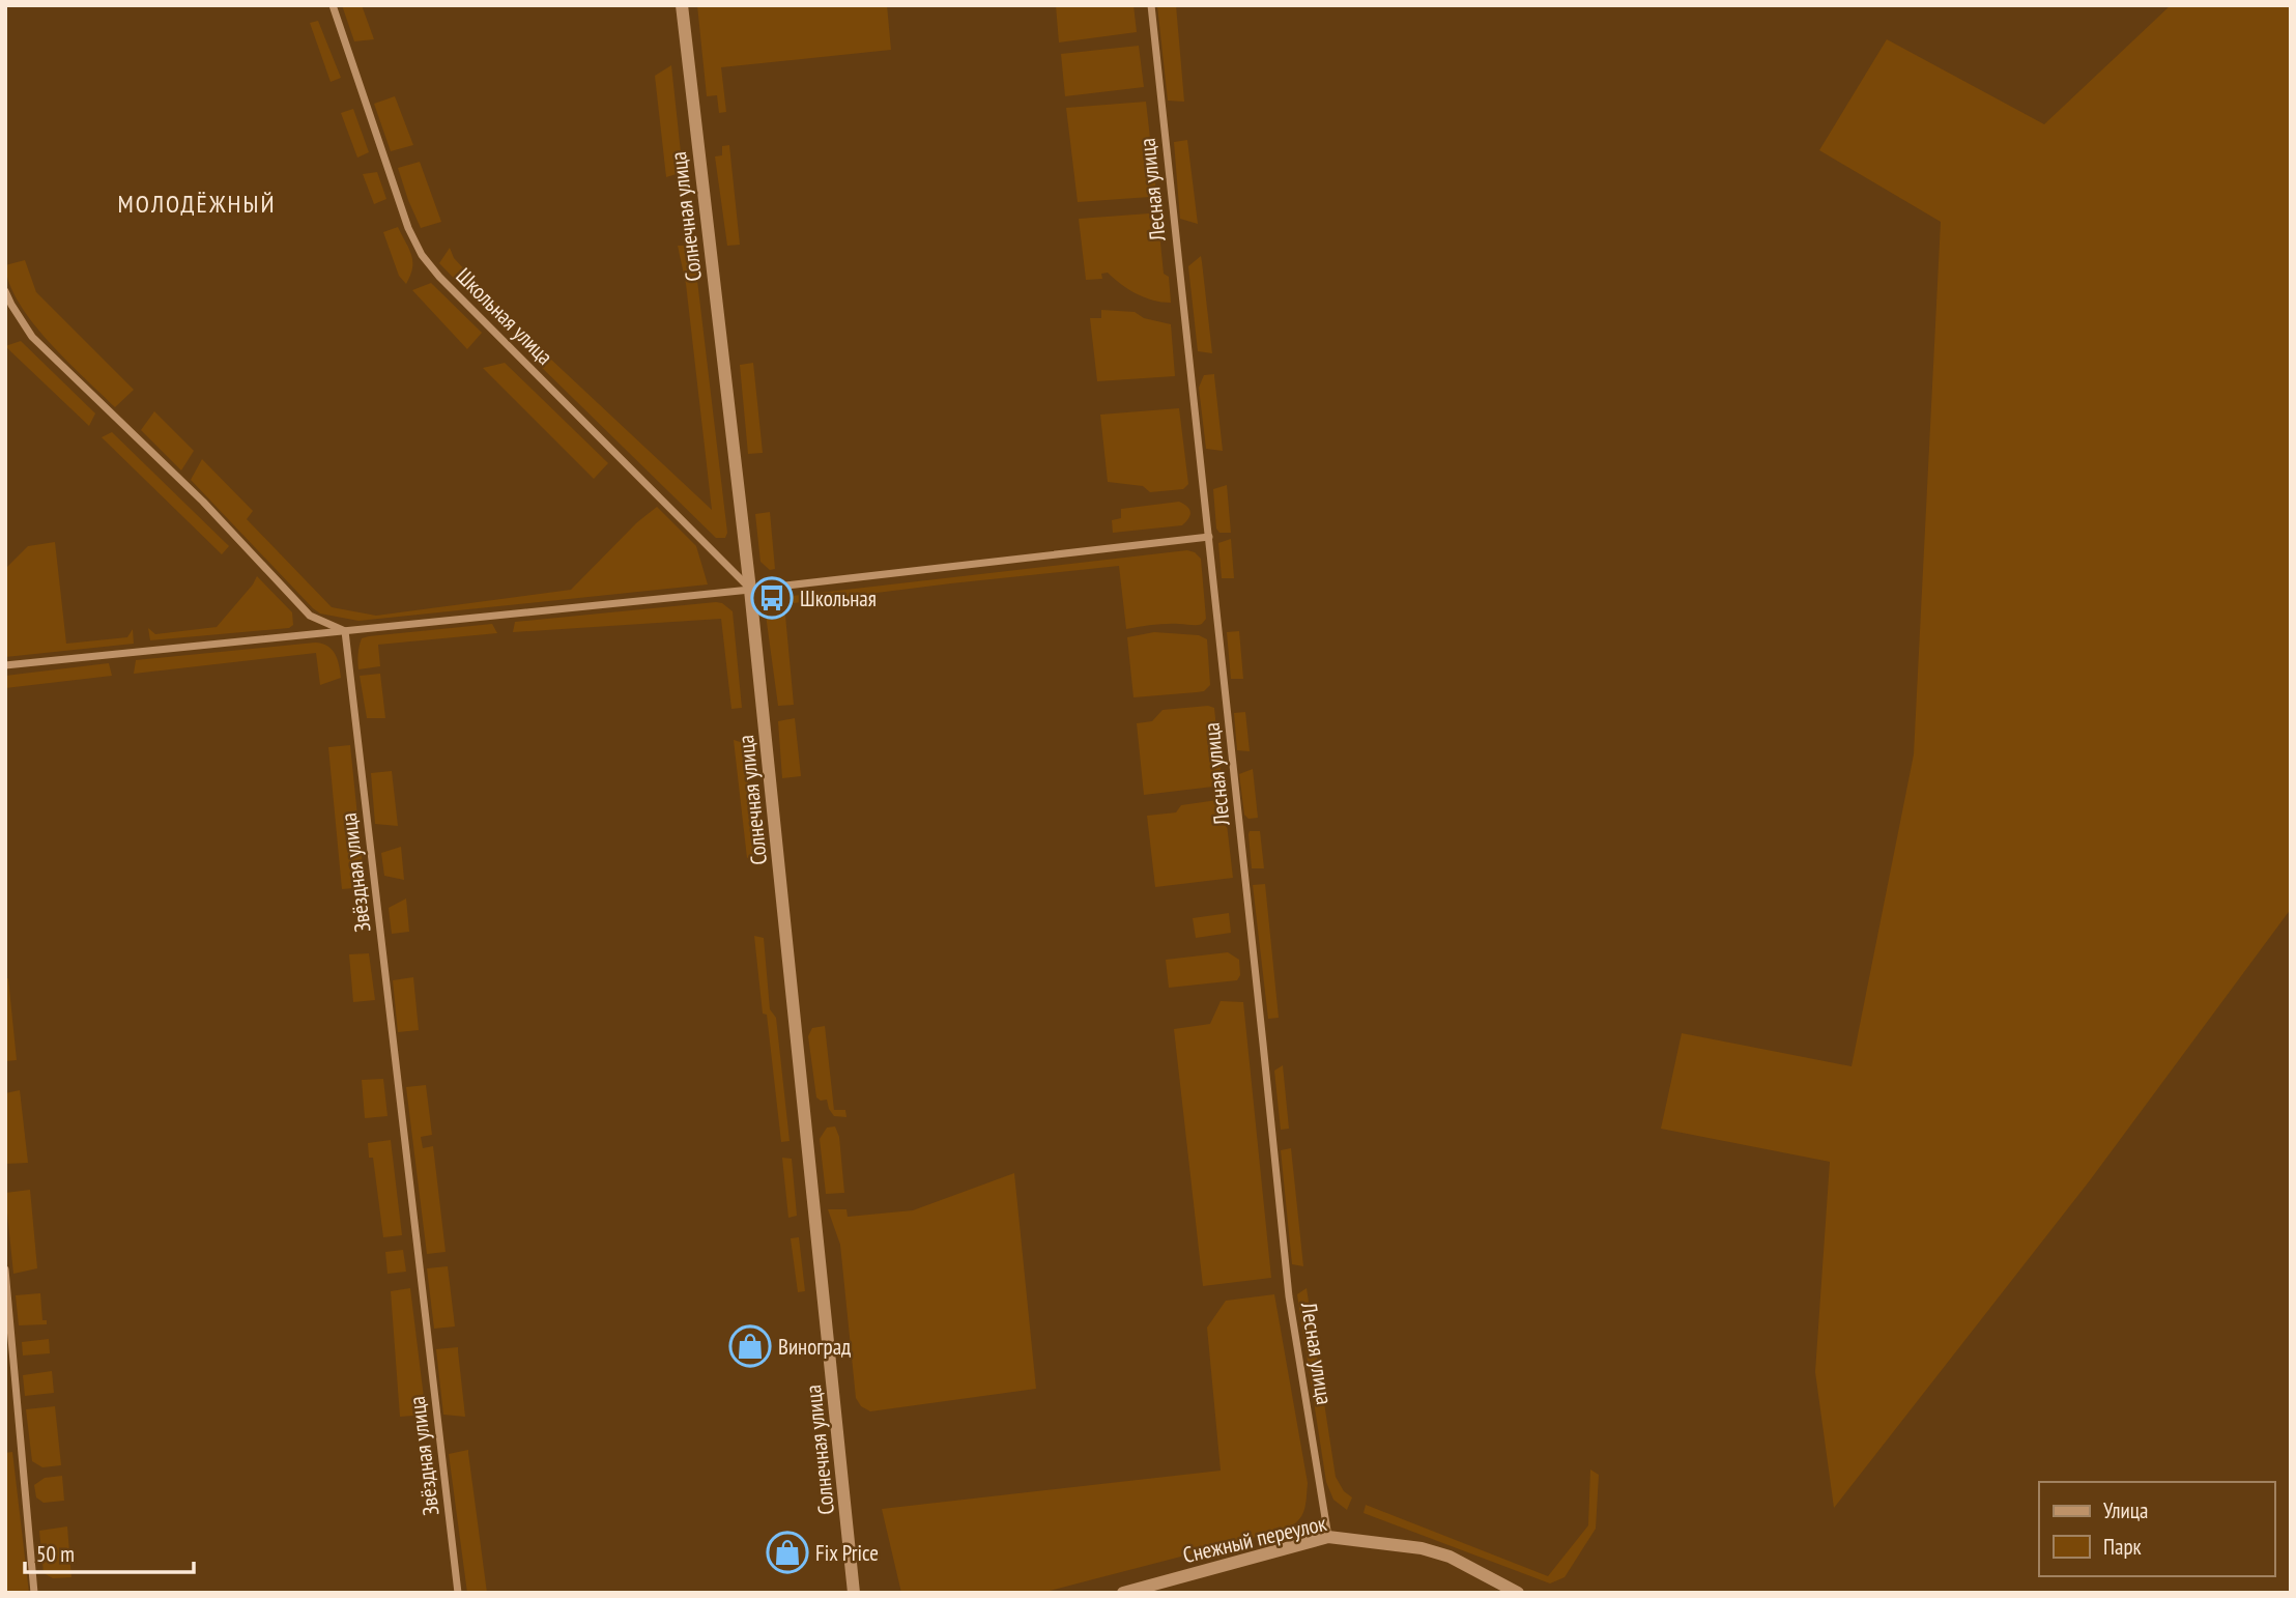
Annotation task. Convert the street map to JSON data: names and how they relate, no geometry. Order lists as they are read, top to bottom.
{
  "streets": {
    "street": [
      "Лесная улица",
      "Солнечная улица",
      "Школьная улица",
      "Звёздная улица",
      "Снежный переулок"
    ]
  },
  "crossings": [
    ["Лесная улица", "Снежный переулок"],
    ["Солнечная улица", "Школьная улица"]
  ],
  "districts": ["МОЛОДЁЖНЫЙ"],
  "places": {
    "bus stop": ["Школьная"],
    "shop": ["Виноград", "Fix Price"]
  },
  "legend": ["Улица", "Парк"],
  "scale_bar": "50 m"
}
